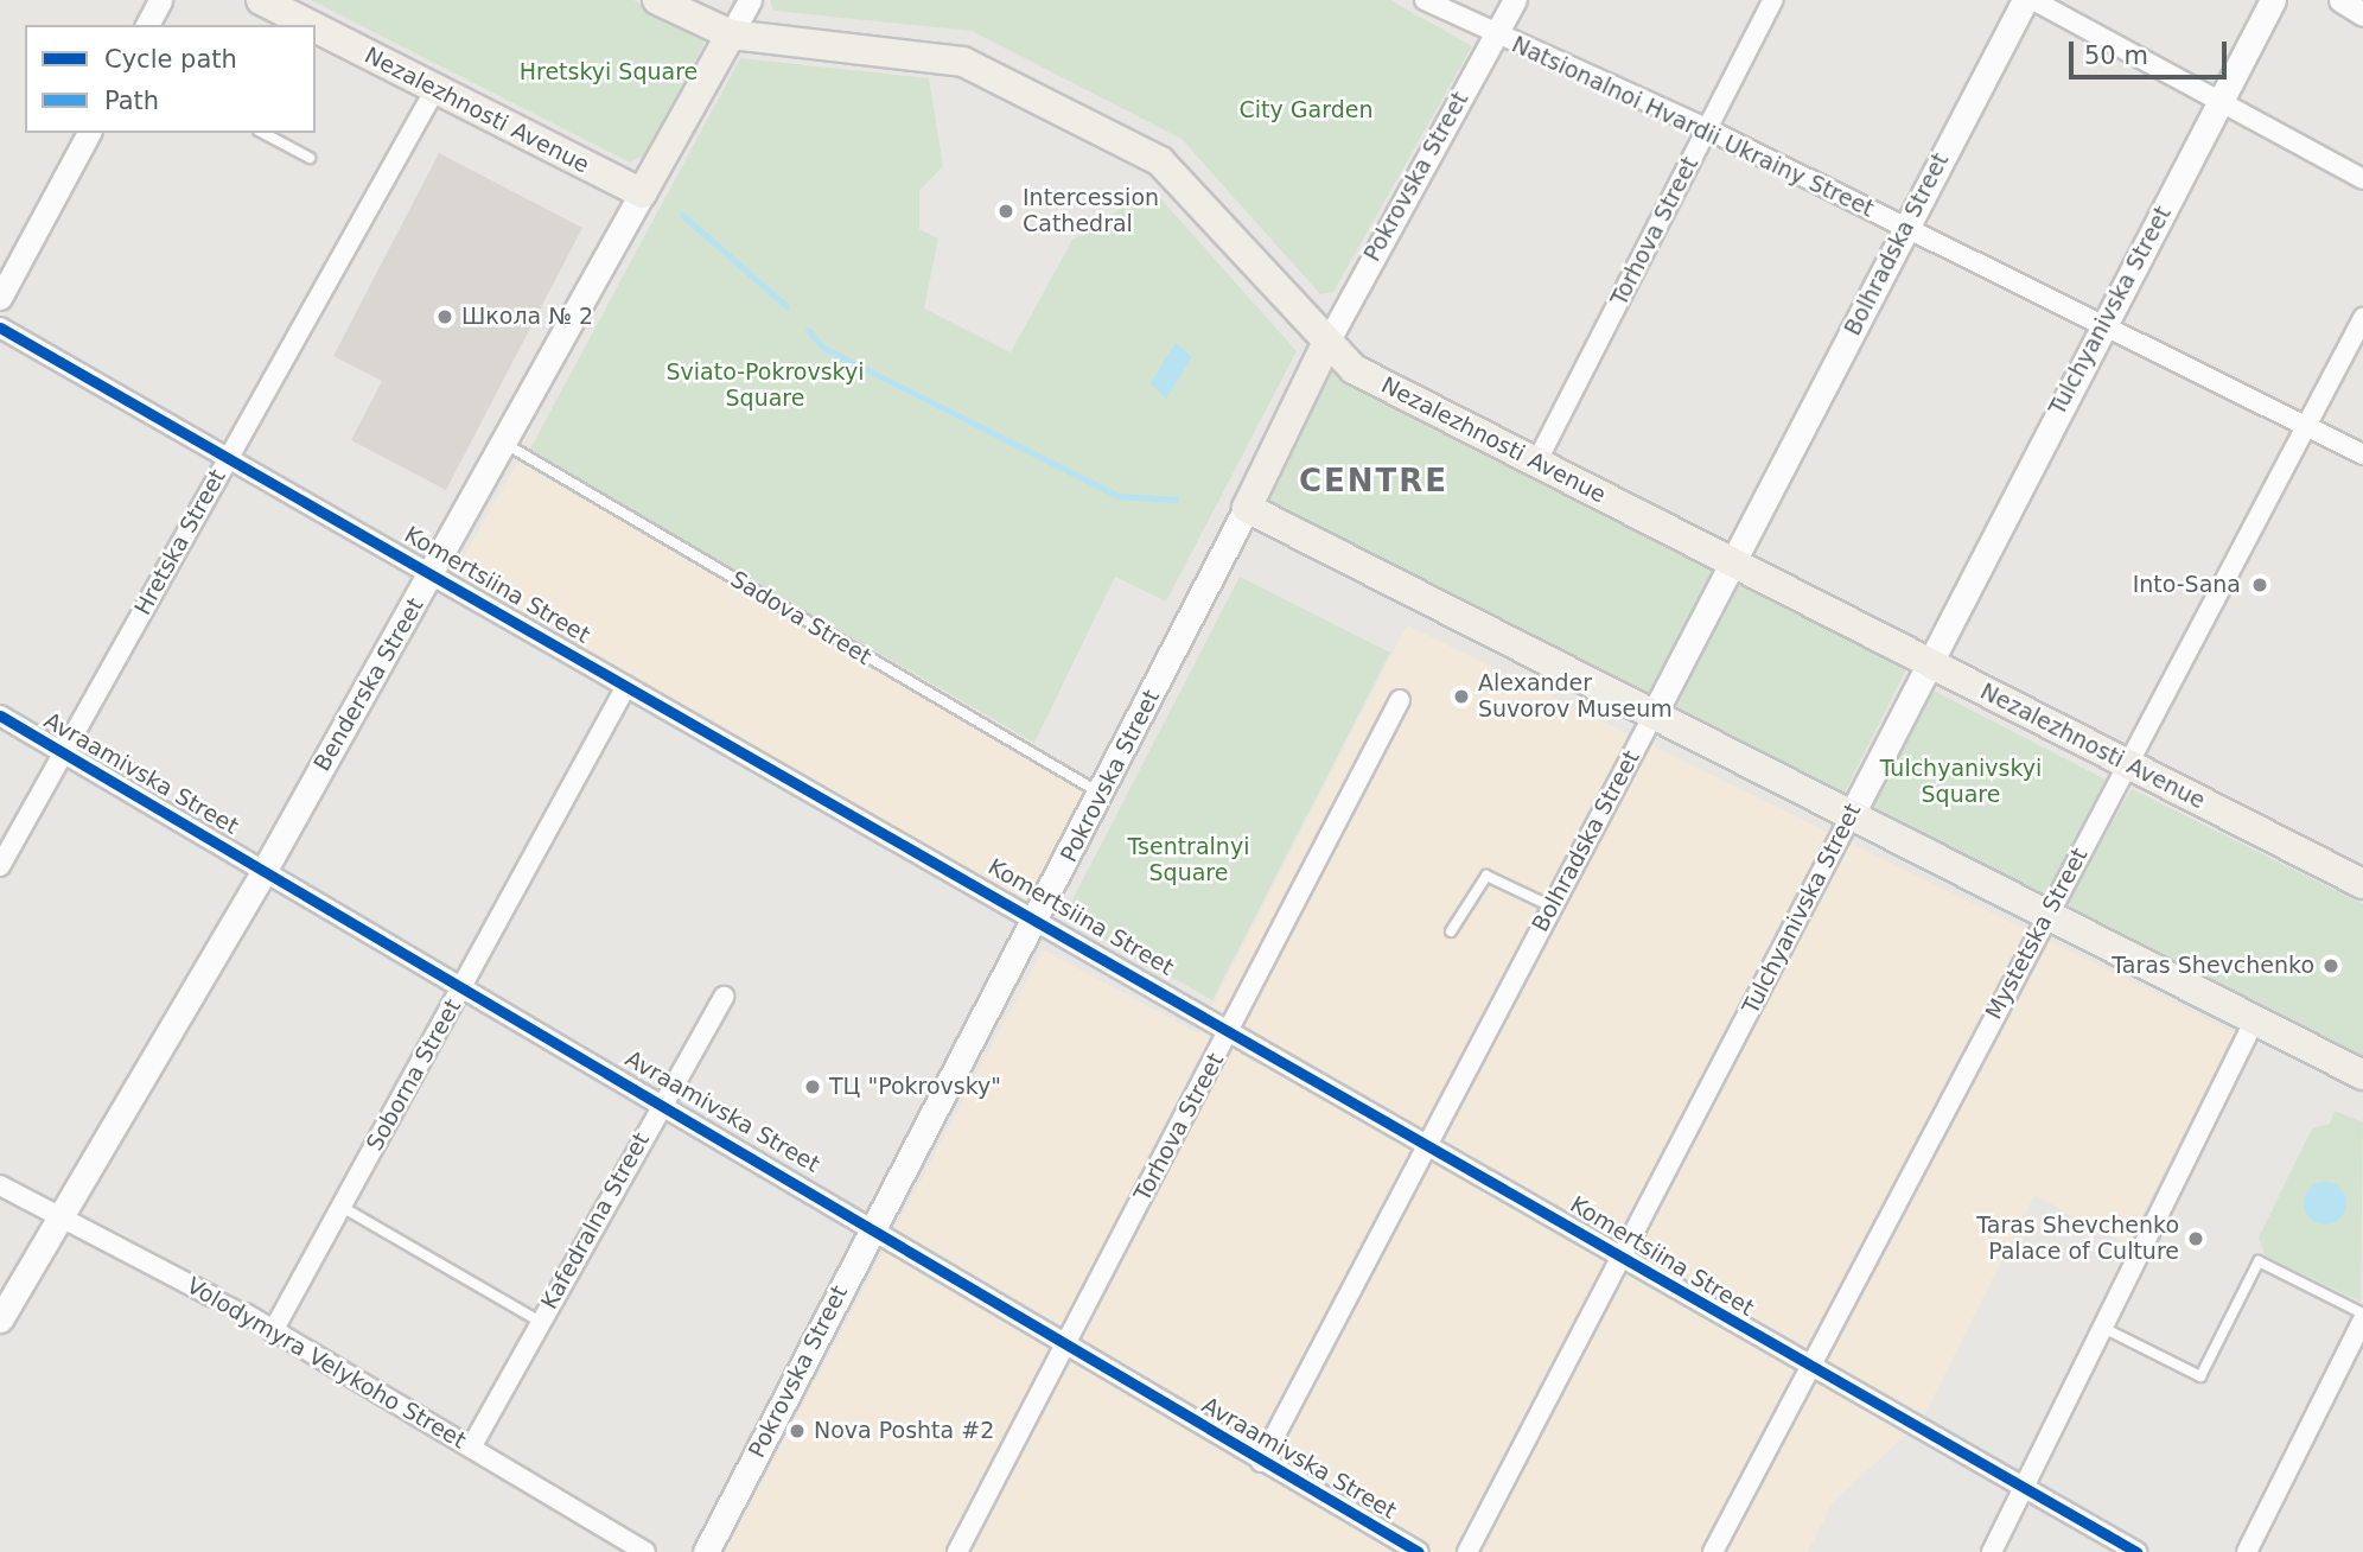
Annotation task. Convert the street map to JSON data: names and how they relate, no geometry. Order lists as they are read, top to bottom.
{
  "streets": {
    "main road": [
      "Nezalezhnosti Avenue",
      "Pokrovska Street",
      "Bolhradska Street",
      "Tulchyanivska Street",
      "Benderska Street"
    ],
    "street": [
      "Natsionalnoi Hvardii Ukrainy Street",
      "Torhova Street",
      "Hretska Street",
      "Komertsiina Street",
      "Avraamivska Street",
      "Mystetska Street",
      "Soborna Street",
      "Kafedralna Street",
      "Volodymyra Velykoho Street"
    ],
    "lane": ["Sadova Street"]
  },
  "crossings": [
    ["Nezalezhnosti Avenue", "Pokrovska Street"],
    ["Nezalezhnosti Avenue", "Torhova Street"],
    ["Nezalezhnosti Avenue", "Bolhradska Street"],
    ["Nezalezhnosti Avenue", "Tulchyanivska Street"],
    ["Nezalezhnosti Avenue", "Hretska Street"],
    ["Nezalezhnosti Avenue", "Benderska Street"],
    ["Nezalezhnosti Avenue", "Mystetska Street"],
    ["Natsionalnoi Hvardii Ukrainy Street", "Pokrovska Street"],
    ["Natsionalnoi Hvardii Ukrainy Street", "Torhova Street"],
    ["Natsionalnoi Hvardii Ukrainy Street", "Bolhradska Street"],
    ["Natsionalnoi Hvardii Ukrainy Street", "Tulchyanivska Street"],
    ["Natsionalnoi Hvardii Ukrainy Street", "Mystetska Street"],
    ["Pokrovska Street", "Komertsiina Street"],
    ["Pokrovska Street", "Sadova Street"],
    ["Pokrovska Street", "Avraamivska Street"],
    ["Torhova Street", "Komertsiina Street"],
    ["Torhova Street", "Avraamivska Street"],
    ["Bolhradska Street", "Komertsiina Street"],
    ["Bolhradska Street", "Avraamivska Street"],
    ["Tulchyanivska Street", "Komertsiina Street"],
    ["Hretska Street", "Komertsiina Street"],
    ["Hretska Street", "Avraamivska Street"],
    ["Komertsiina Street", "Benderska Street"],
    ["Komertsiina Street", "Mystetska Street"],
    ["Komertsiina Street", "Soborna Street"],
    ["Sadova Street", "Benderska Street"],
    ["Benderska Street", "Avraamivska Street"],
    ["Benderska Street", "Volodymyra Velykoho Street"],
    ["Avraamivska Street", "Soborna Street"],
    ["Avraamivska Street", "Kafedralna Street"],
    ["Soborna Street", "Volodymyra Velykoho Street"],
    ["Kafedralna Street", "Volodymyra Velykoho Street"]
  ],
  "districts": ["CENTRE"],
  "parks": [
    "Hretskyi Square",
    "City Garden",
    "Sviato-Pokrovskyi Square",
    "Tulchyanivskyi Square",
    "Tsentralnyi Square"
  ],
  "places": [
    "Intercession Cathedral",
    "Школа № 2",
    "Into-Sana",
    "Alexander Suvorov Museum",
    "Taras Shevchenko",
    "ТЦ \"Pokrovsky\"",
    "Taras Shevchenko Palace of Culture",
    "Nova Poshta #2"
  ],
  "legend": ["Cycle path", "Path"],
  "scale_bar": "50 m"
}
